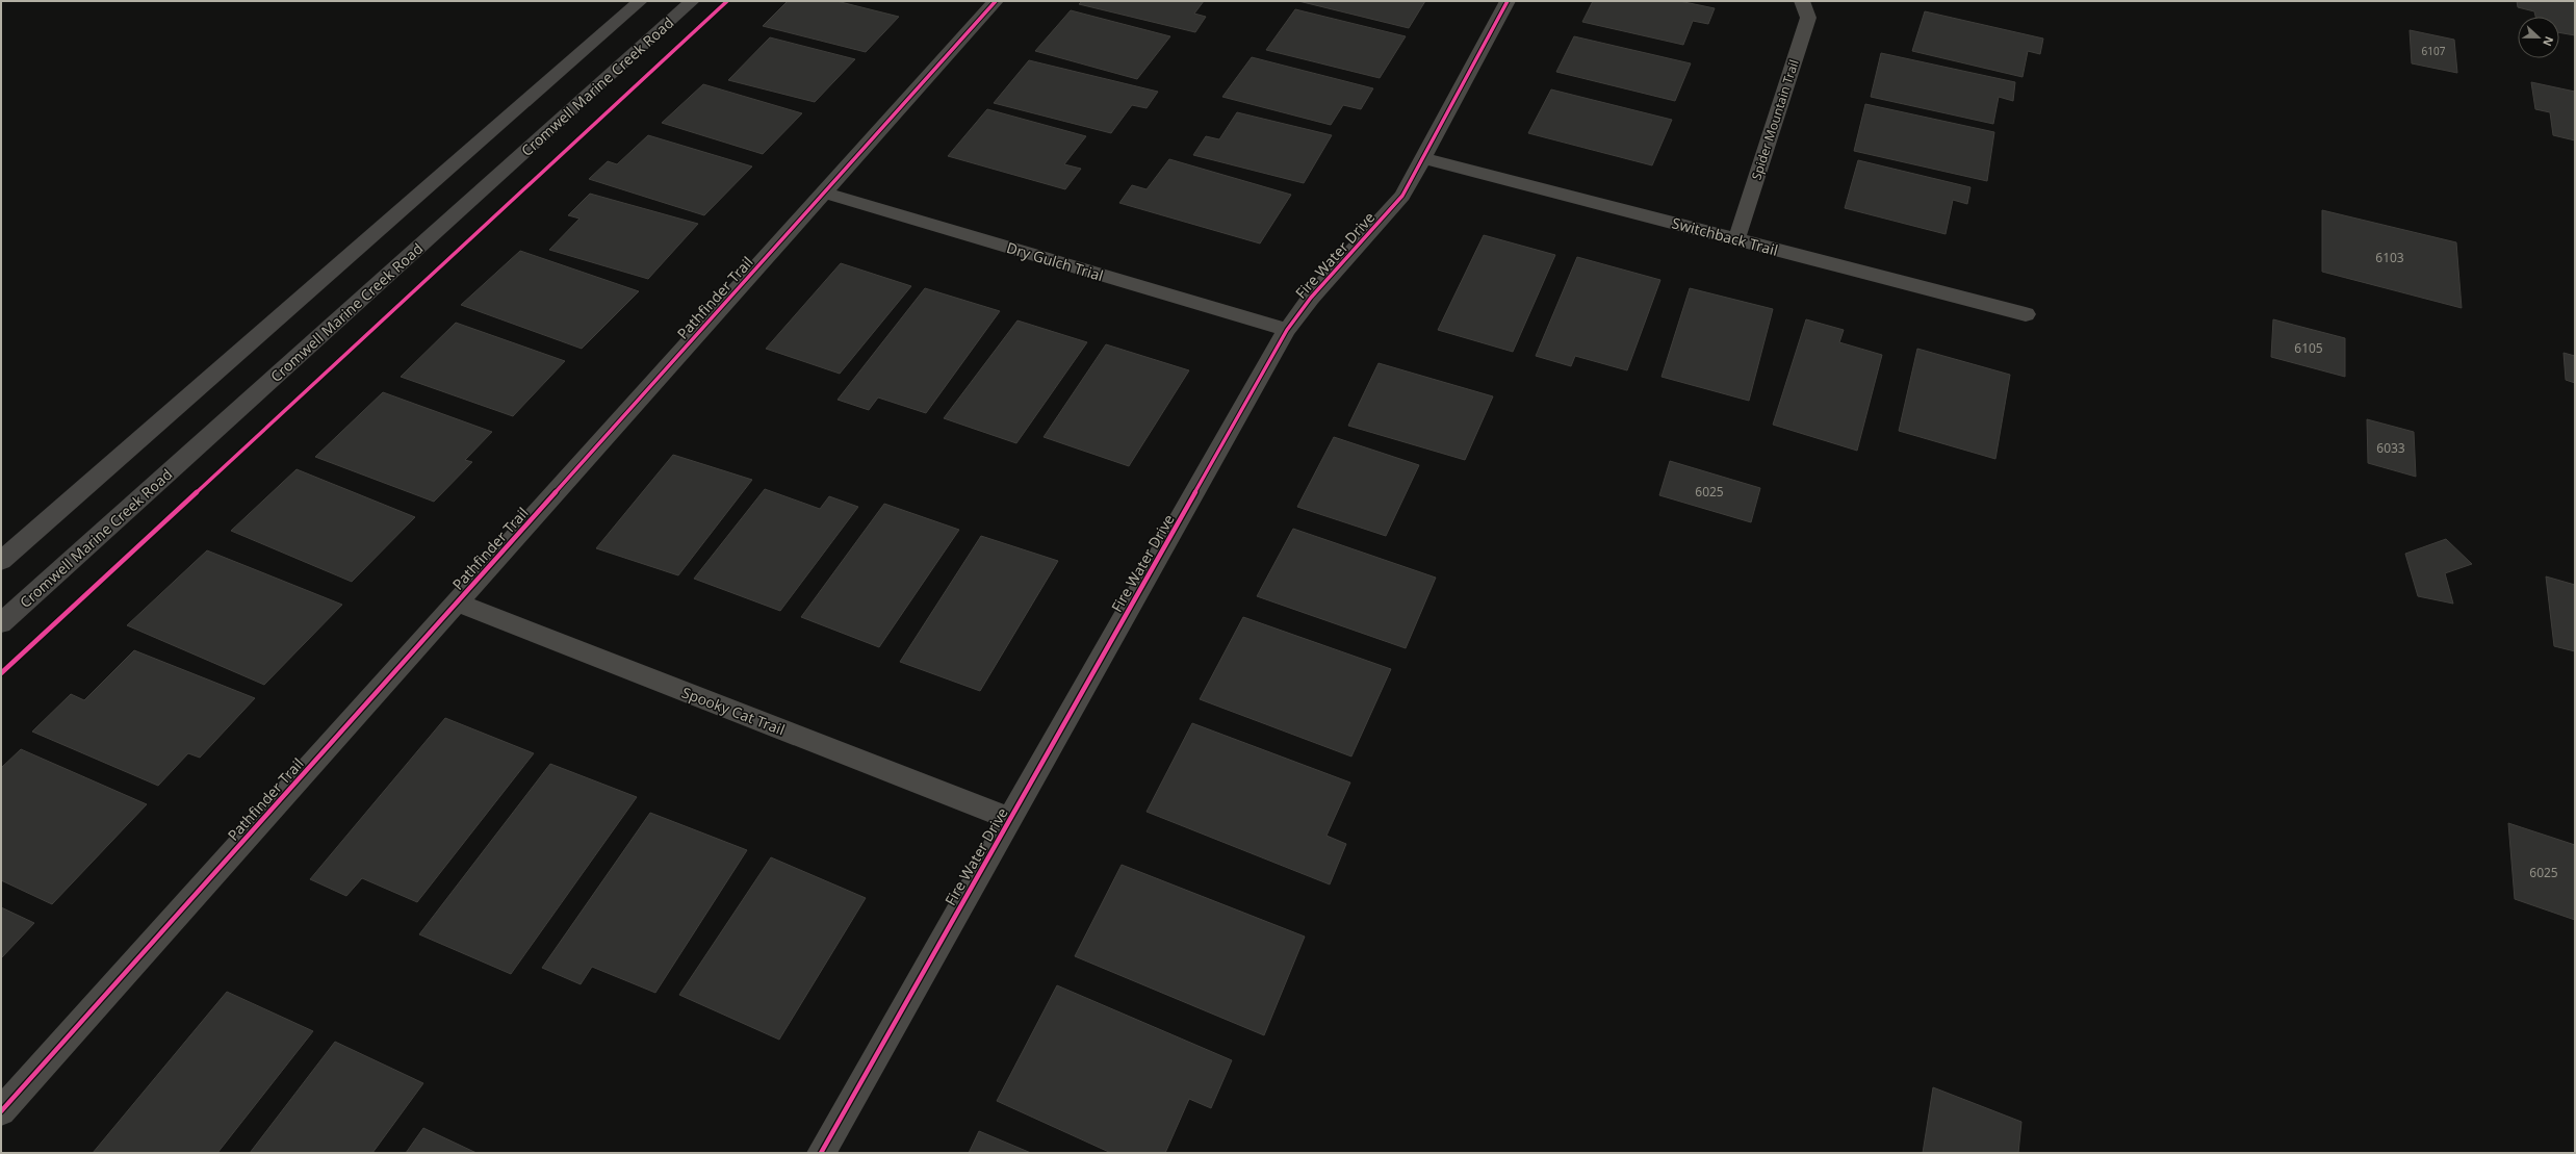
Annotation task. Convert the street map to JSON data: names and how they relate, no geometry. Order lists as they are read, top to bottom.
{
  "streets": {
    "main road": ["Cromwell Marine Creek Road"],
    "street": [
      "Spider Mountain Trail",
      "Switchback Trail",
      "Fire Water Drive",
      "Dry Gulch Trial",
      "Pathfinder Trail",
      "Spooky Cat Trail"
    ]
  },
  "crossings": [
    ["Spider Mountain Trail", "Switchback Trail"],
    ["Switchback Trail", "Fire Water Drive"],
    ["Fire Water Drive", "Dry Gulch Trial"],
    ["Fire Water Drive", "Spooky Cat Trail"],
    ["Dry Gulch Trial", "Pathfinder Trail"],
    ["Pathfinder Trail", "Spooky Cat Trail"]
  ],
  "house_numbers": [
    "6107",
    "6103",
    "6105",
    "6033",
    "6025",
    "6025"
  ],
  "north": "right"
}
